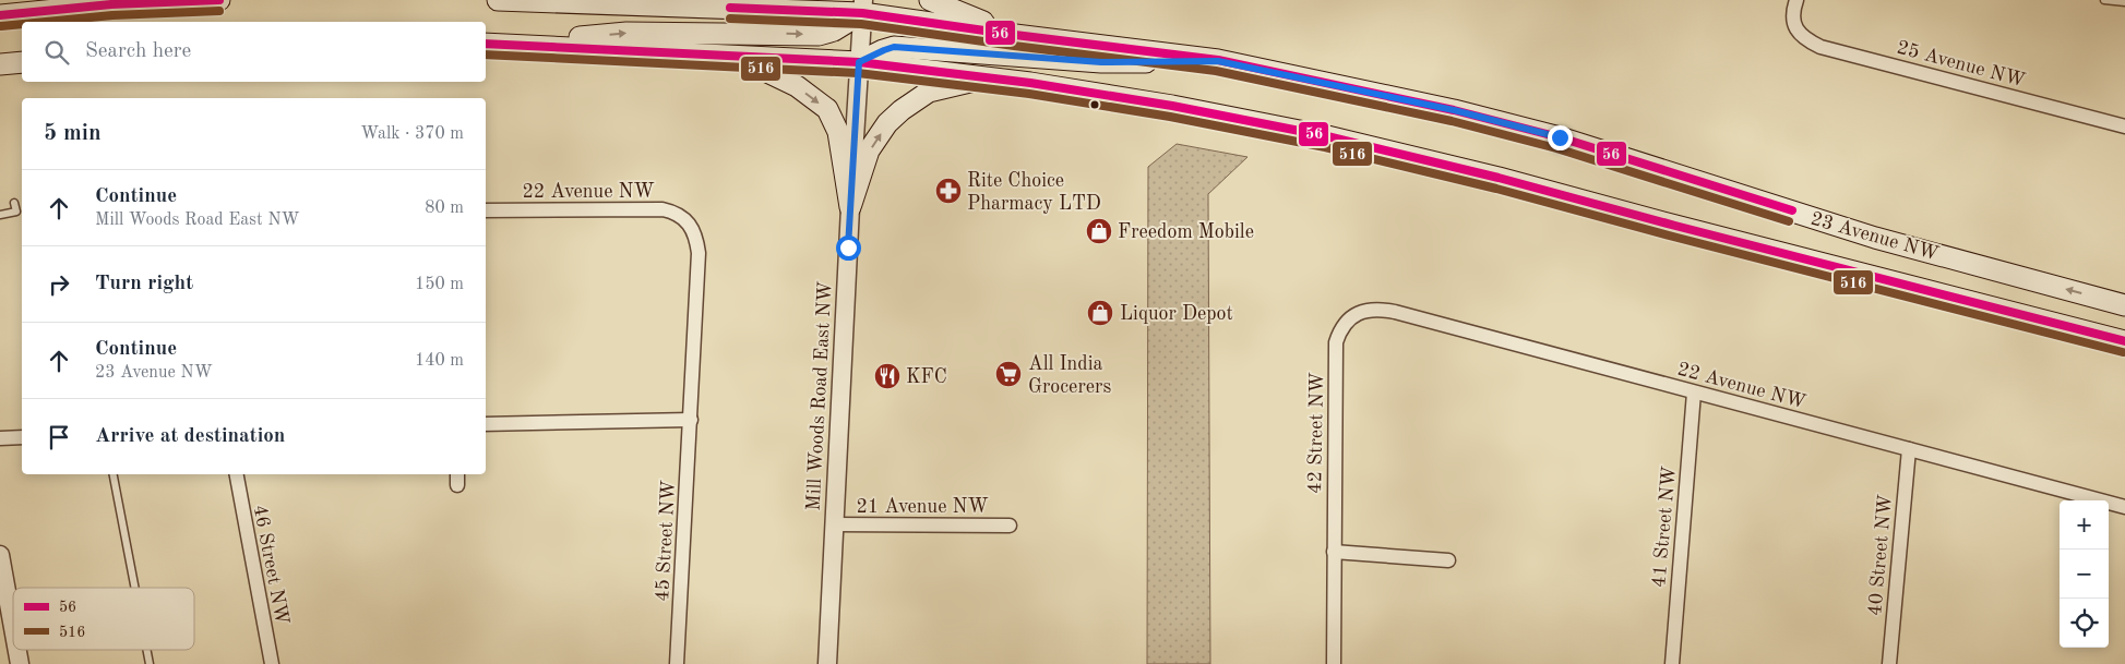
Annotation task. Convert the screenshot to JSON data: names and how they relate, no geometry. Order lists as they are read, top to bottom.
{
  "streets": {
    "main road": ["23 Avenue NW"],
    "street": [
      "25 Avenue NW",
      "22 Avenue NW",
      "Mill Woods Road East NW",
      "42 Street NW",
      "21 Avenue NW",
      "41 Street NW",
      "45 Street NW",
      "40 Street NW",
      "46 Street NW"
    ]
  },
  "crossings": [
    ["22 Avenue NW", "42 Street NW"],
    ["22 Avenue NW", "41 Street NW"],
    ["22 Avenue NW", "45 Street NW"],
    ["22 Avenue NW", "40 Street NW"],
    ["23 Avenue NW", "Mill Woods Road East NW"],
    ["Mill Woods Road East NW", "21 Avenue NW"]
  ],
  "places": {
    "pharmacy": ["Rite Choice Pharmacy LTD"],
    "shop": ["Freedom Mobile", "Liquor Depot"],
    "supermarket": ["All India Grocerers"],
    "restaurant": ["KFC"]
  },
  "lines": ["transit line 56", "transit line 516"],
  "legend": ["56", "516"],
  "page": {
    "search": "Search here",
    "heading": ["5 min", "Walk · 370 m"],
    "list": [
      ["Continue", "Mill Woods Road East NW", "80 m"],
      ["Turn right", "150 m"],
      ["Continue", "23 Avenue NW", "140 m"],
      "Arrive at destination"
    ],
    "map_buttons": ["+", "−"]
  }
}
